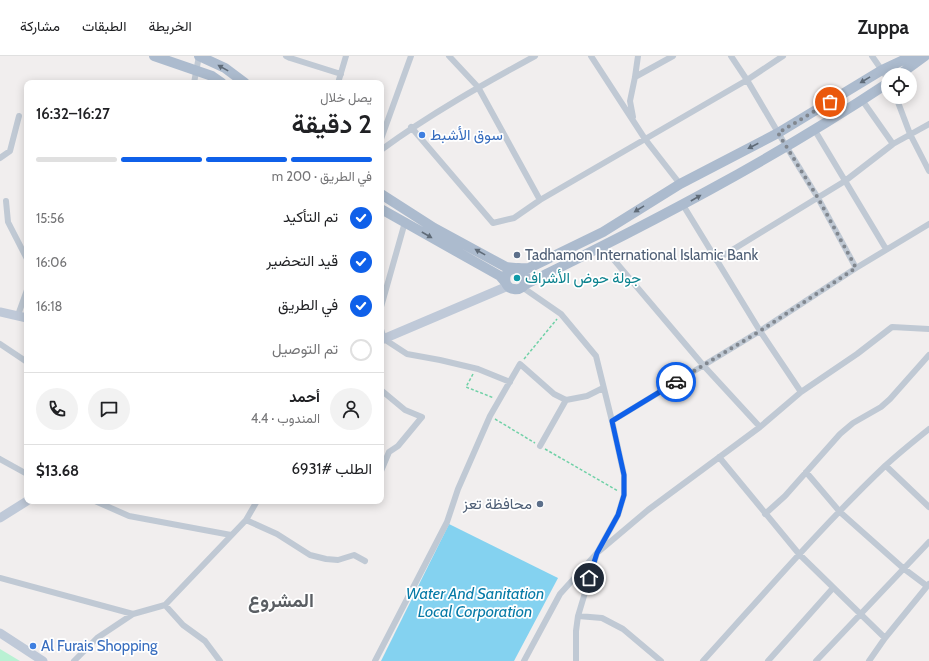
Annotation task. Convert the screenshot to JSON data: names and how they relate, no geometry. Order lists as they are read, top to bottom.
{
  "districts": ["المشروع"],
  "water": ["Water And Sanitation Local Corporation"],
  "places": [
    "سوق الأشبط",
    "Tadhamon International Islamic Bank",
    "جولة حوض الأشراف",
    "محافظة تعز",
    "Al Furais Shopping"
  ],
  "page": {
    "header": "Zuppa",
    "nav": ["الخريطة", "الطبقات", "مشاركة"],
    "heading": ["2 دقيقة", "يصل خلال", "16:27–16:32"],
    "panel": [
      "أحمد",
      "المندوب · 4.4",
      "الطلب #6931",
      "$13.68"
    ],
    "bar": "في الطريق · 200 m",
    "list": [
      ["تم التأكيد", "15:56"],
      ["قيد التحضير", "16:06"],
      ["في الطريق", "16:18"],
      "تم التوصيل"
    ]
  }
}
